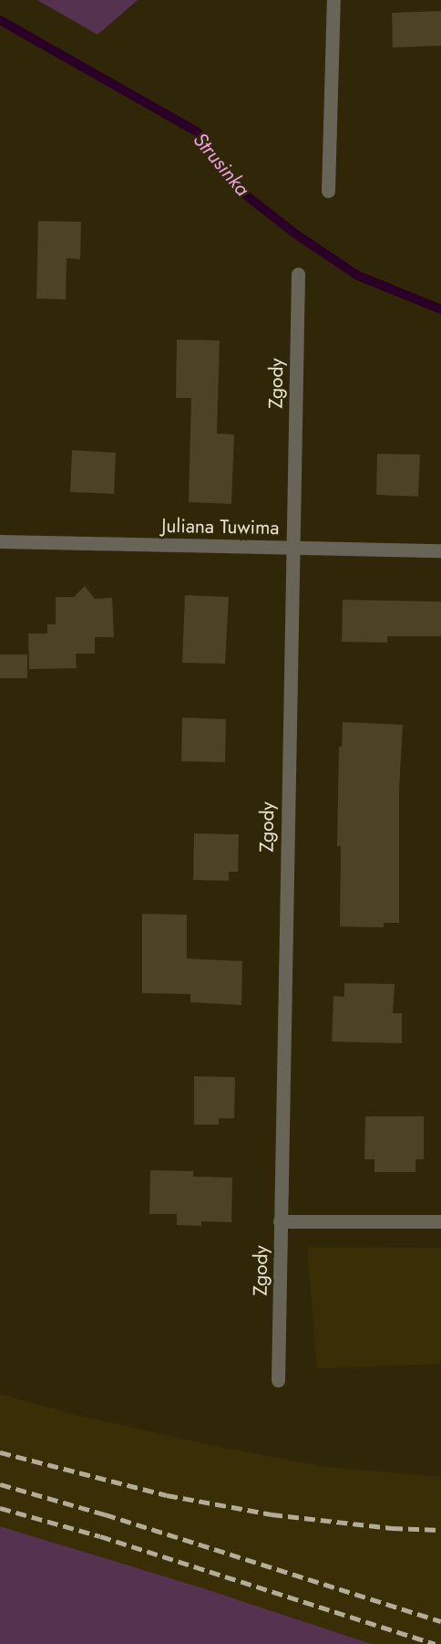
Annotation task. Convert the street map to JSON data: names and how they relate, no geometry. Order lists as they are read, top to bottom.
{
  "streets": {
    "street": ["Zgody", "Juliana Tuwima"]
  },
  "crossings": [
    ["Zgody", "Juliana Tuwima"]
  ],
  "water": ["Strusinka"]
}
